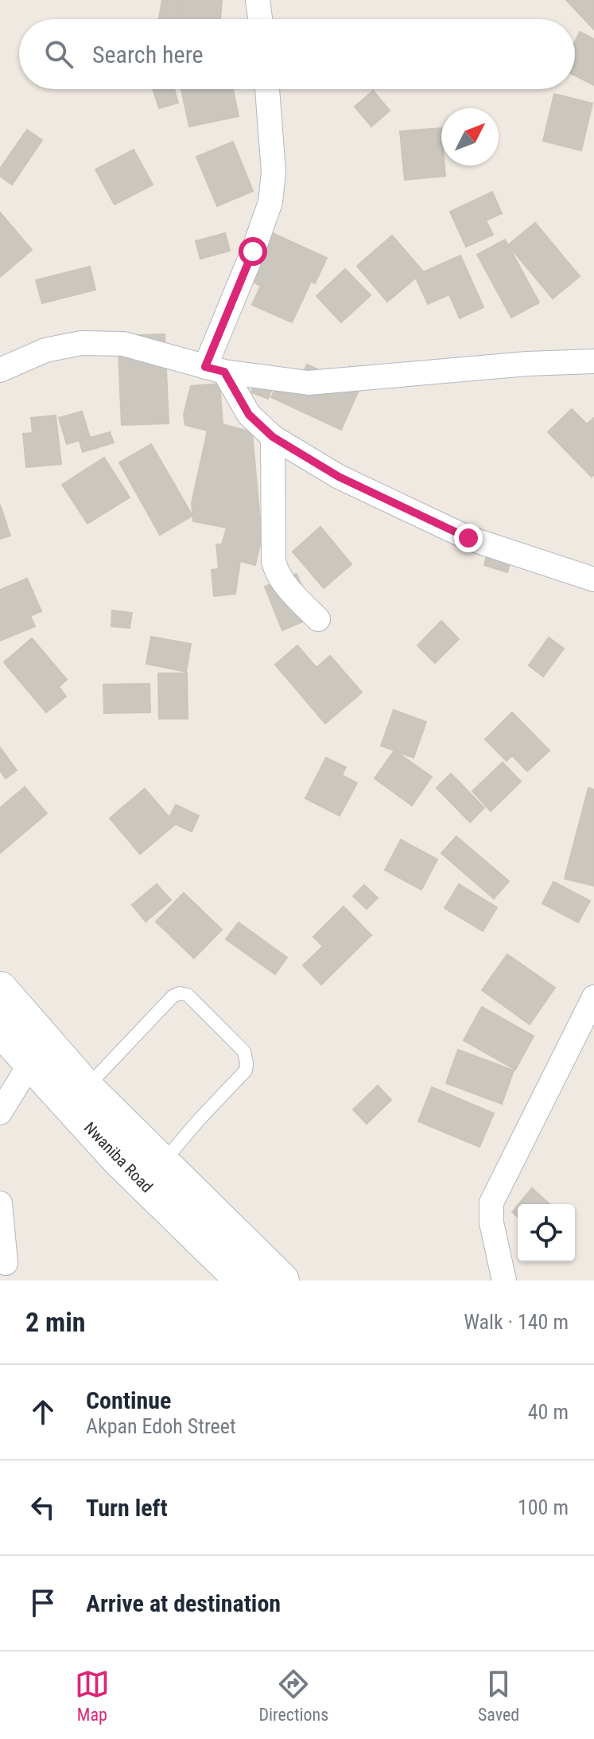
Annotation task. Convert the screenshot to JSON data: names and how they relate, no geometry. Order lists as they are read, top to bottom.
{
  "streets": {
    "main road": ["Nwaniba Road"]
  },
  "north": "top right",
  "page": {
    "search": "Search here",
    "heading": ["2 min", "Walk · 140 m"],
    "list": [
      ["Continue", "Akpan Edoh Street", "40 m"],
      ["Turn left", "100 m"],
      "Arrive at destination"
    ],
    "nav": ["Map", "Directions", "Saved"]
  }
}
